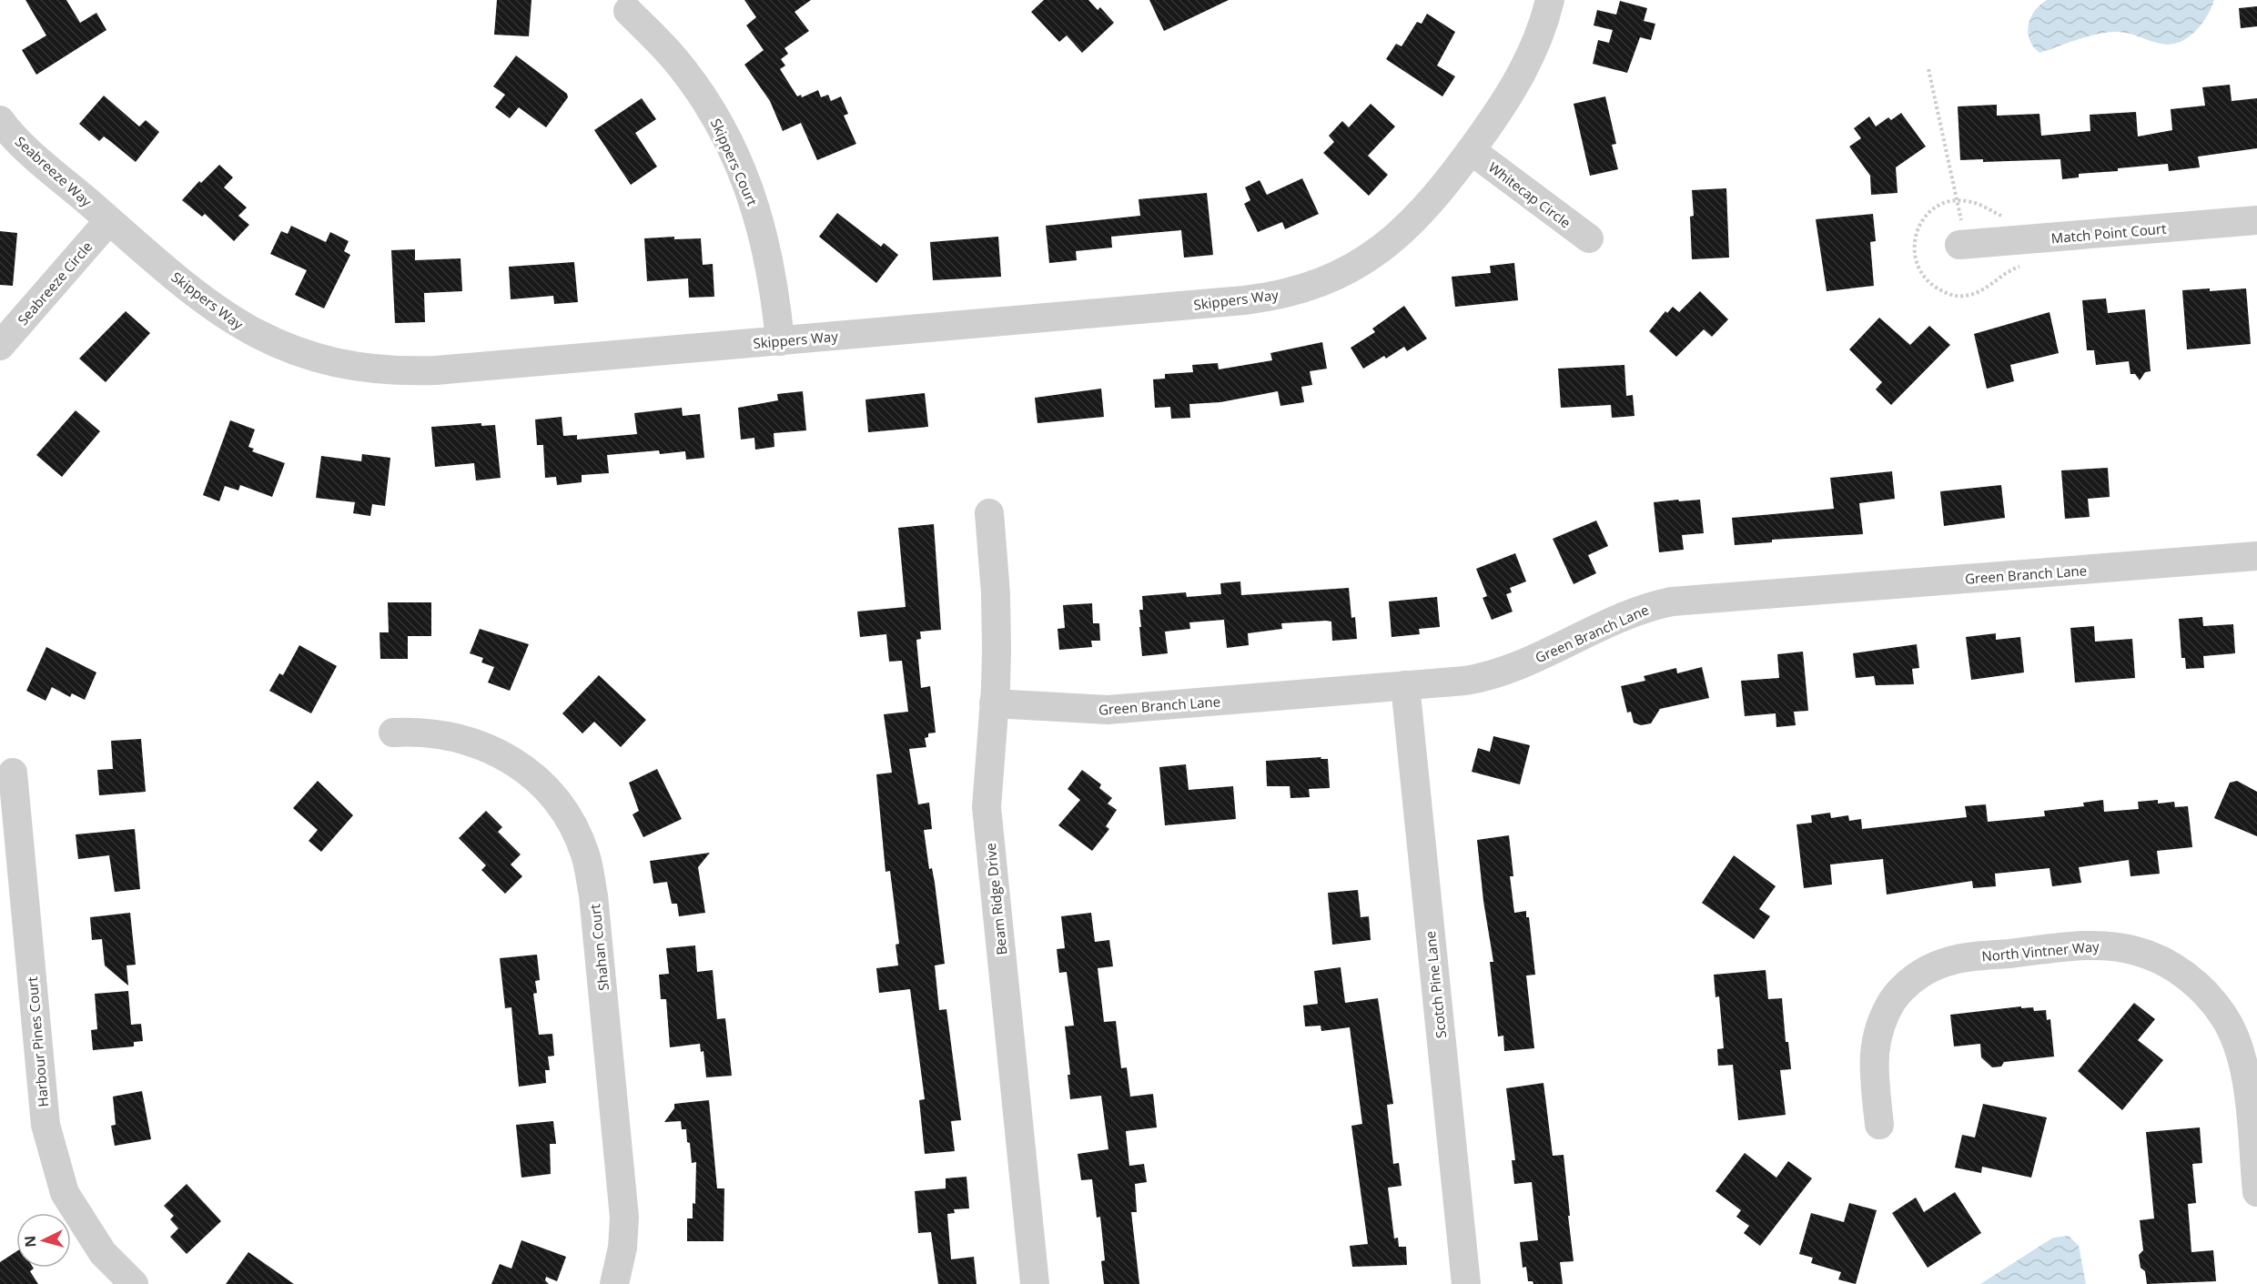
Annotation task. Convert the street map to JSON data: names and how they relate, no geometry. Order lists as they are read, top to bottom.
{
  "streets": {
    "street": [
      "Skippers Court",
      "Seabreeze Way",
      "Whitecap Circle",
      "Match Point Court",
      "Seabreeze Circle",
      "Skippers Way",
      "Green Branch Lane",
      "Beam Ridge Drive",
      "Shahan Court",
      "North Vintner Way",
      "Scotch Pine Lane",
      "Harbour Pines Court"
    ]
  },
  "crossings": [
    ["Skippers Court", "Skippers Way"],
    ["Seabreeze Way", "Seabreeze Circle"],
    ["Seabreeze Way", "Skippers Way"],
    ["Whitecap Circle", "Skippers Way"],
    ["Seabreeze Circle", "Skippers Way"],
    ["Green Branch Lane", "Beam Ridge Drive"],
    ["Green Branch Lane", "Scotch Pine Lane"]
  ],
  "north": "left"
}
